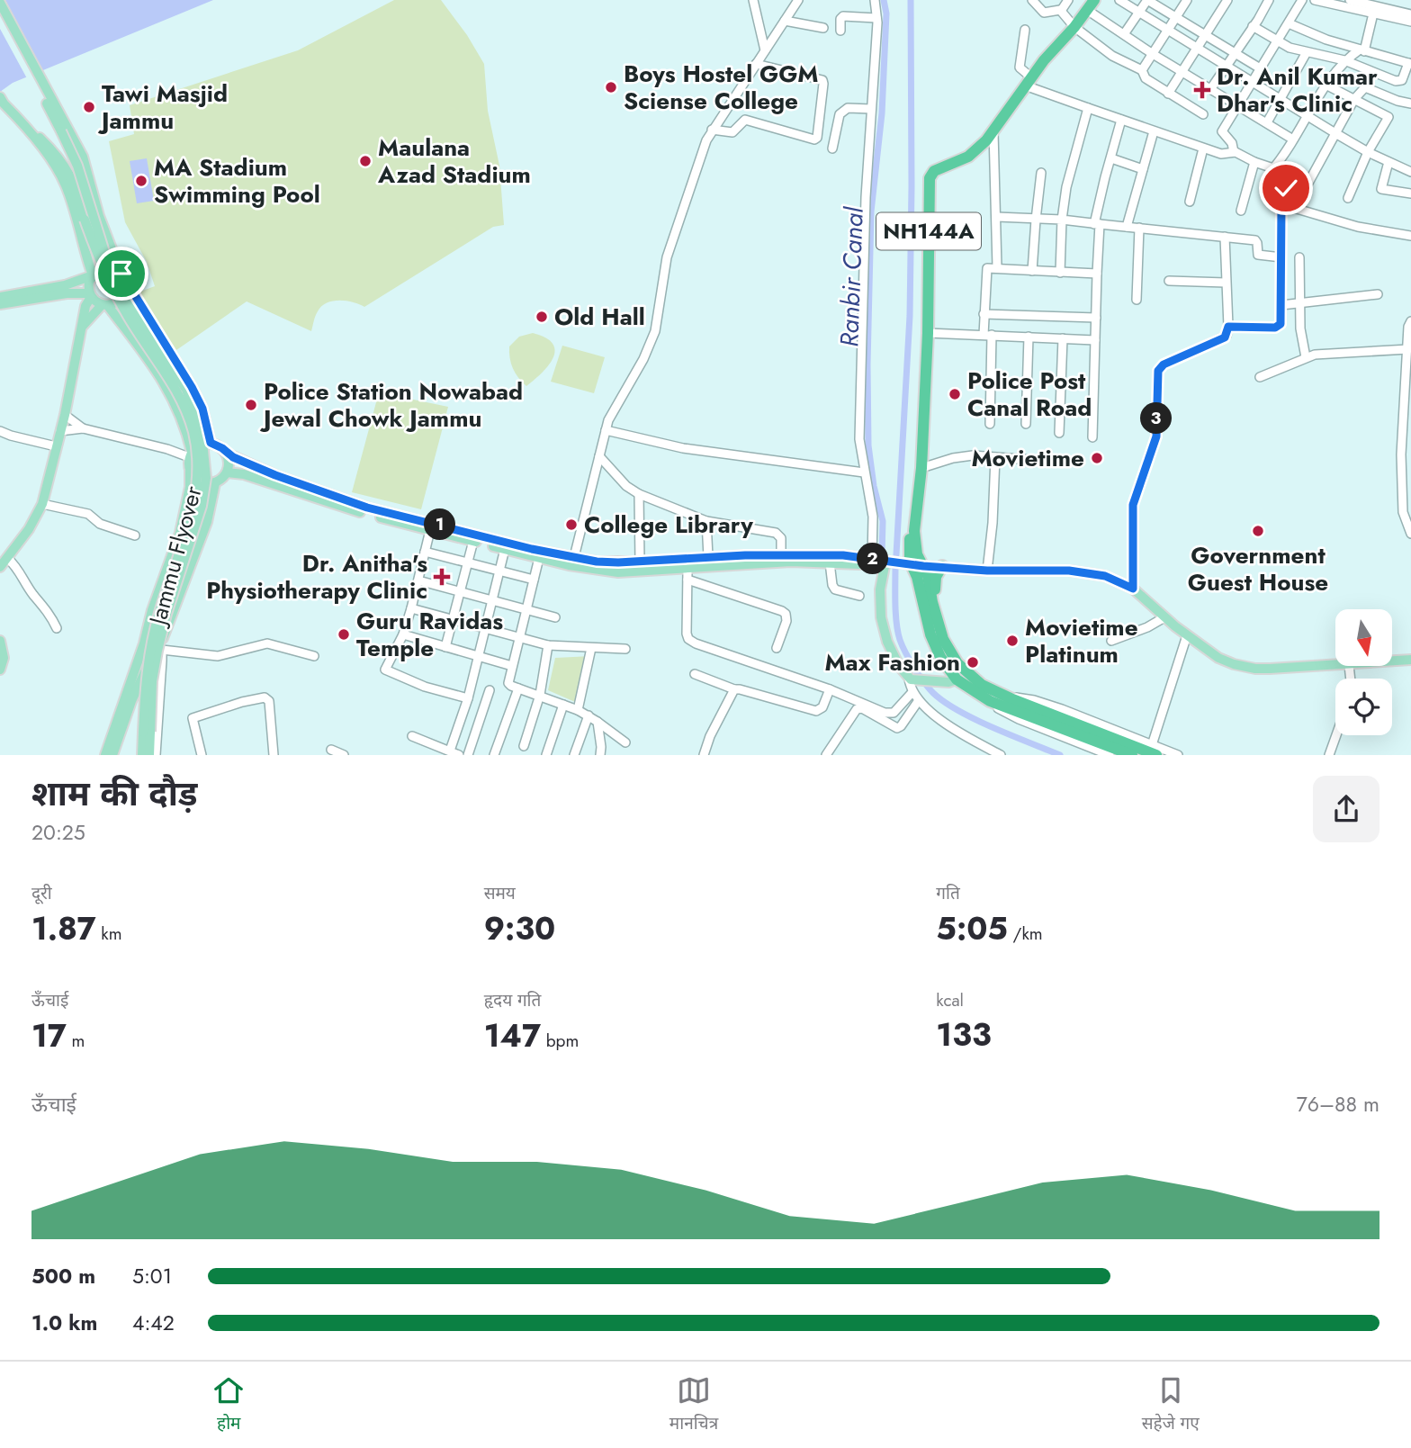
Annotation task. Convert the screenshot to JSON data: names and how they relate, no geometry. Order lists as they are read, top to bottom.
{
  "streets": {
    "highway": ["NH144A"],
    "main road": ["Jammu Flyover"]
  },
  "water": ["Ranbir Canal"],
  "places": {
    "other": [
      "Boys Hostel GGM Sciense College",
      "Tawi Masjid Jammu",
      "Maulana Azad Stadium",
      "MA Stadium Swimming Pool",
      "Old Hall",
      "Police Post Canal Road",
      "Police Station Nowabad Jewal Chowk Jammu",
      "Movietime",
      "College Library",
      "Government Guest House",
      "Guru Ravidas Temple",
      "Movietime Platinum",
      "Max Fashion"
    ],
    "health": ["Dr. Anil Kumar Dhar's Clinic", "Dr. Anitha's Physiotherapy Clinic"]
  },
  "north": "bottom",
  "page": {
    "pins": ["3", "1", "2"],
    "heading": ["शाम की दौड़", "20:25"],
    "stats": [
      ["दूरी", "1.87 km"],
      ["समय", "9:30"],
      ["गति", "5:05 /km"],
      ["ऊँचाई", "17 m"],
      ["हृदय गति", "147 bpm"],
      ["kcal", "133"]
    ],
    "chart": ["ऊँचाई", "76–88 m"],
    "list": [
      {
        "name": "500 m",
        "note": "5:01"
      },
      {
        "name": "1.0 km",
        "note": "4:42"
      }
    ],
    "tabs": ["होम", "मानचित्र", "सहेजे गए"]
  }
}
